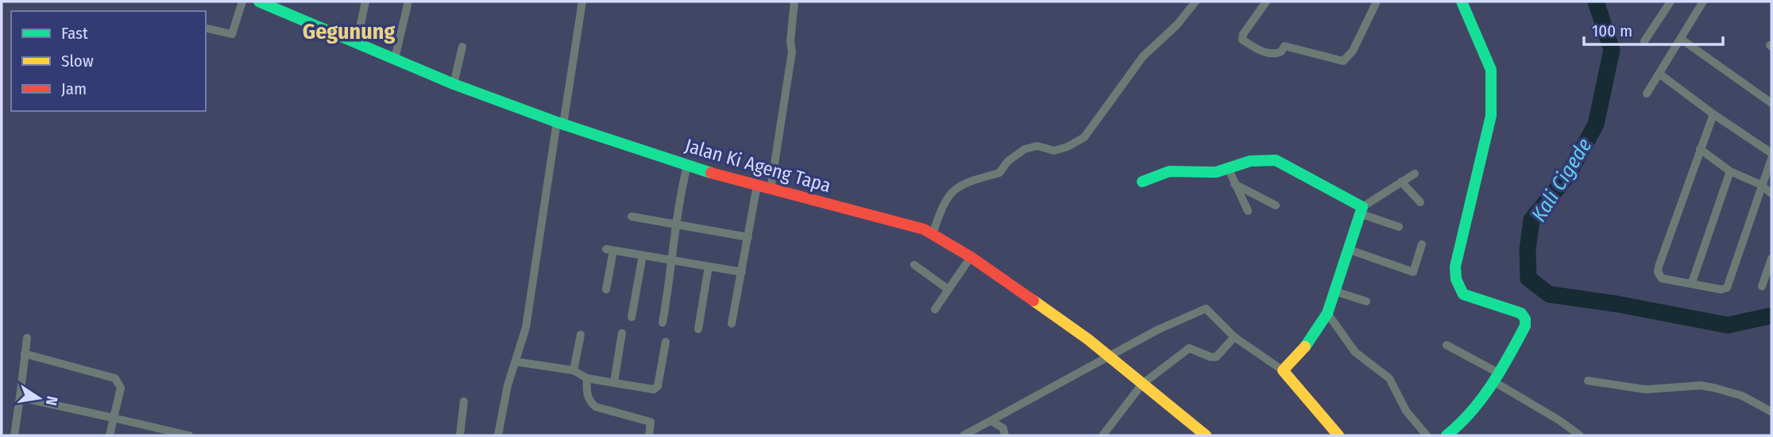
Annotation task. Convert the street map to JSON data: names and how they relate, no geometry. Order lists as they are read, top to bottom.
{
  "streets": {
    "street": ["Jalan Ki Ageng Tapa"]
  },
  "districts": ["Gegunung"],
  "water": ["Kali Cigede"],
  "legend": ["Fast", "Slow", "Jam"],
  "scale_bar": "100 m",
  "north": "right"
}
